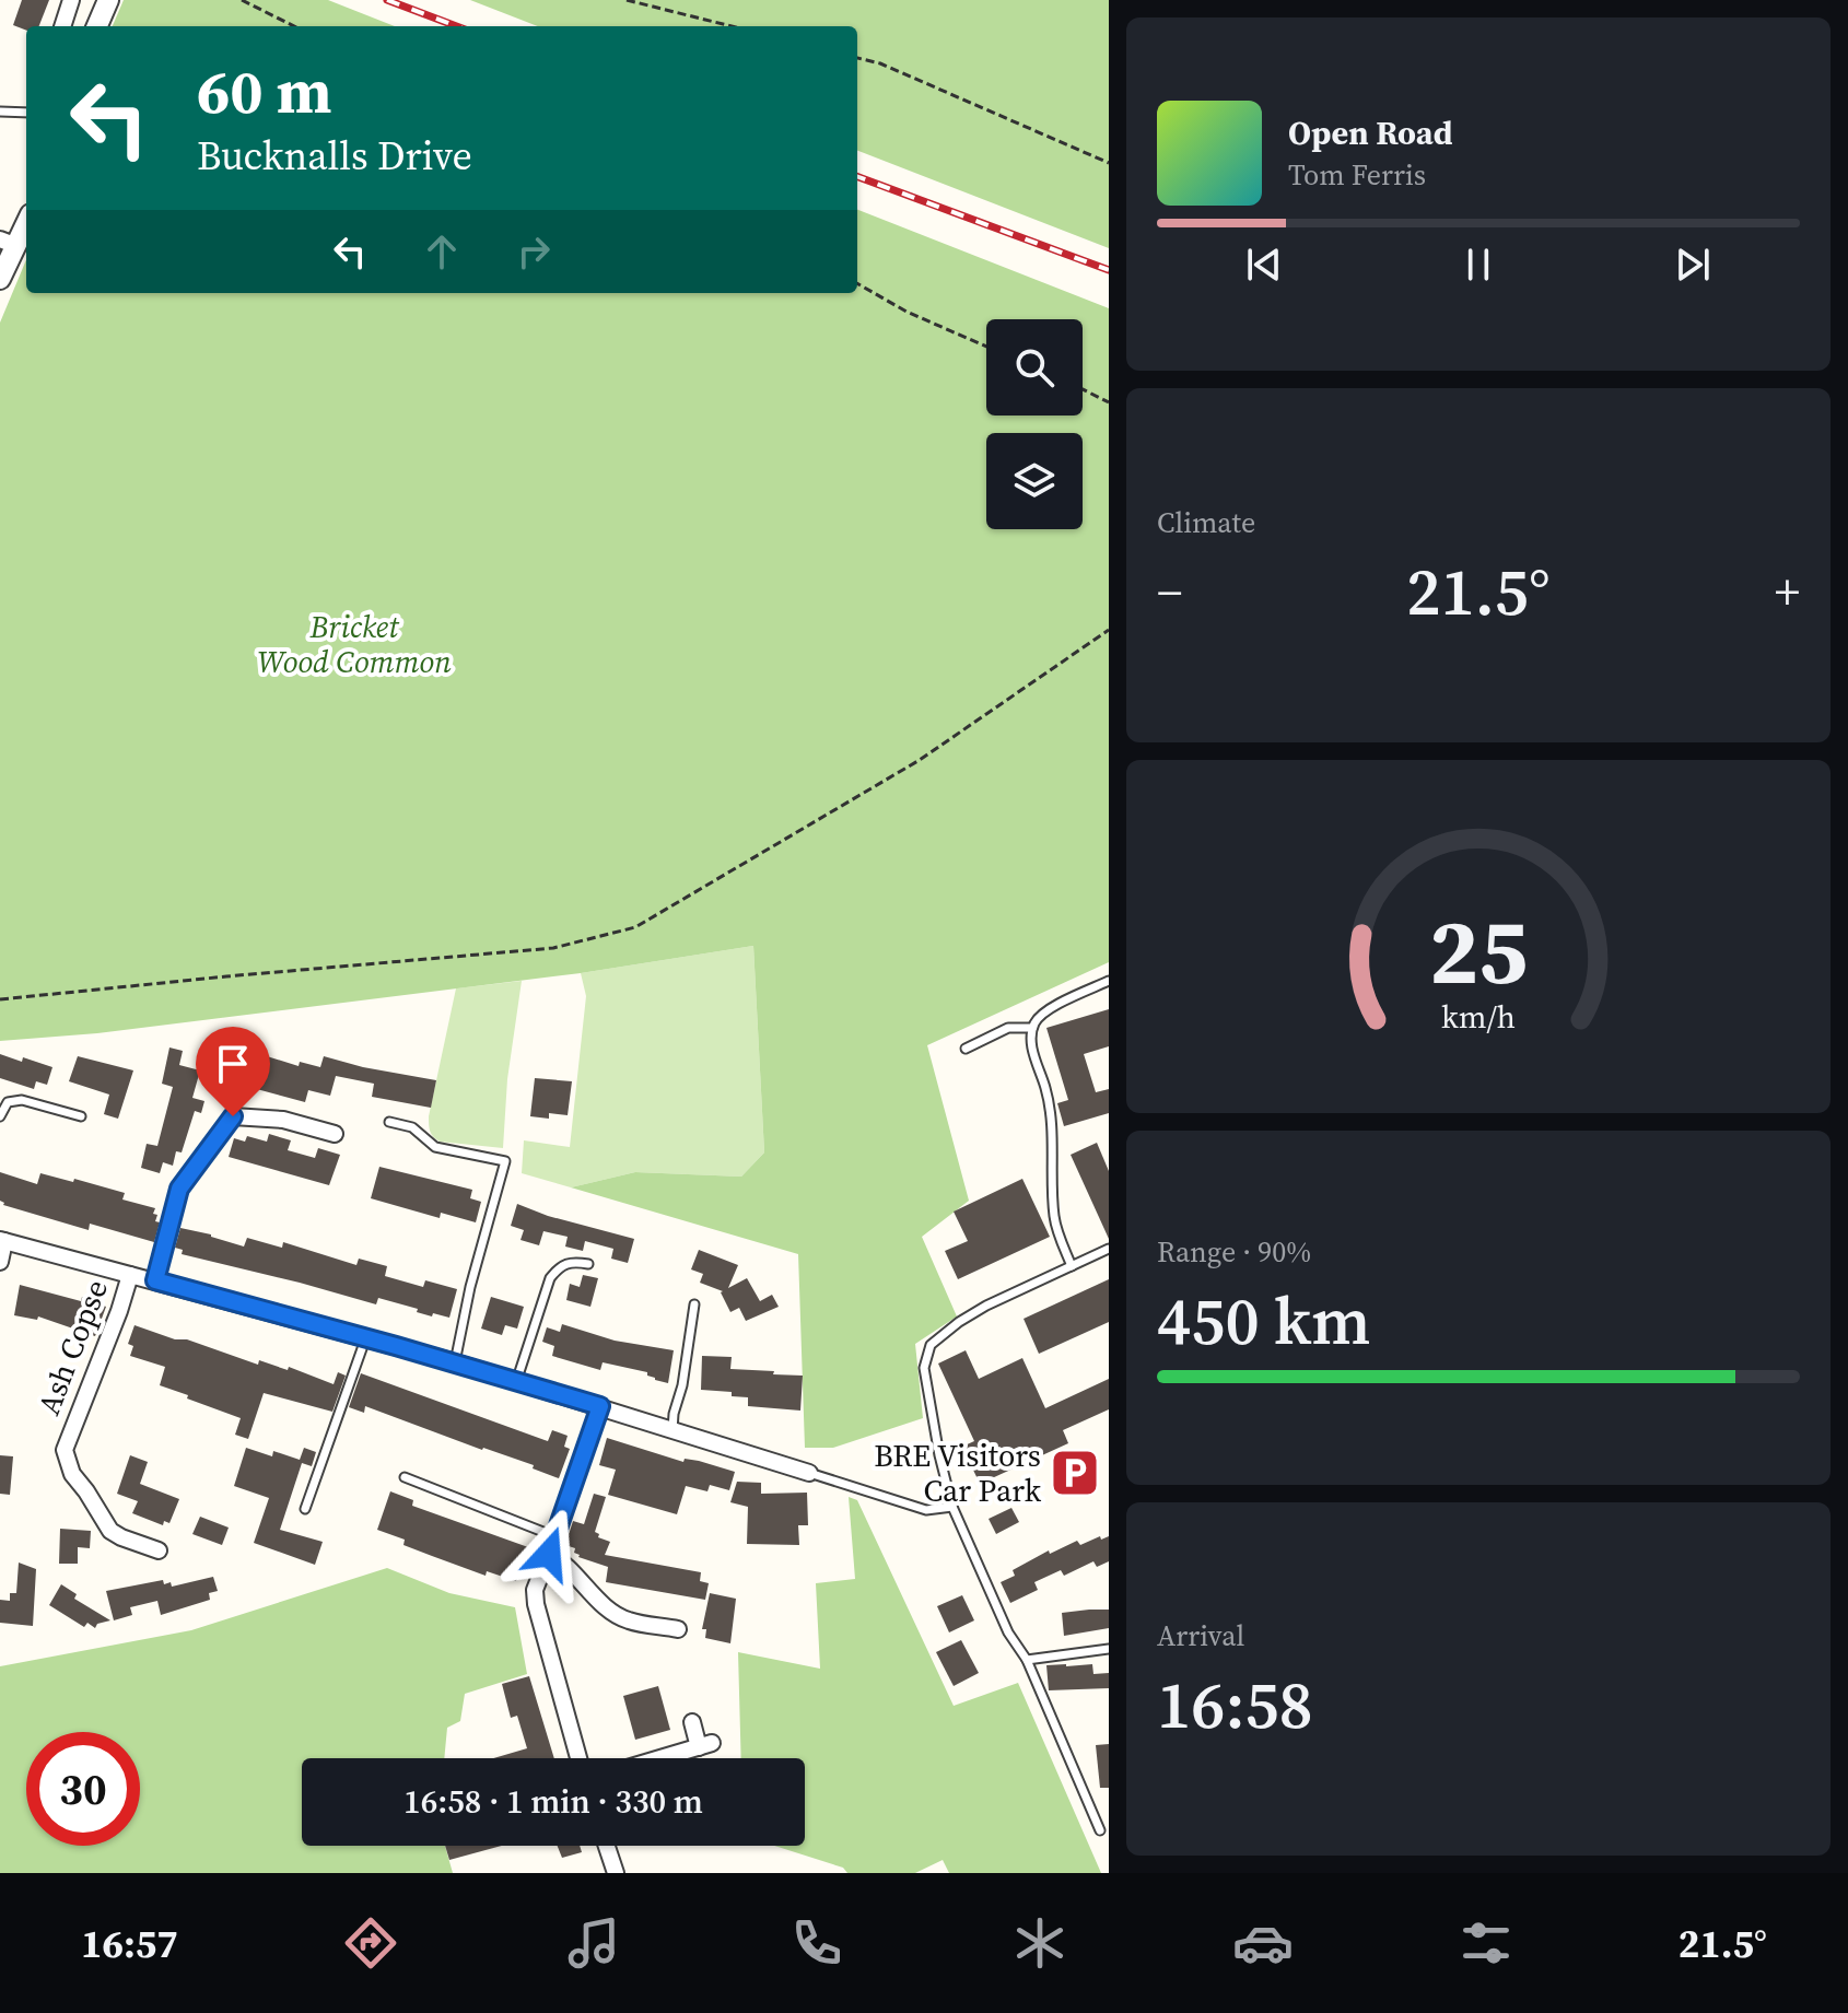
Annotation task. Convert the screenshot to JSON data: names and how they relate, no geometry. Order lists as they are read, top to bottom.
{
  "streets": {
    "street": ["Ash Copse"]
  },
  "parks": ["Bricket Wood Common"],
  "places": {
    "parking": ["BRE Visitors Car Park"]
  },
  "page": {
    "turn": ["60 m", "Bucknalls Drive"],
    "song": ["Open Road", "Tom Ferris"],
    "tile": [
      "Climate",
      ["Range · 90%", "450 km"],
      ["Arrival", "16:58"]
    ],
    "heat": ["−", "21.5°", "+"],
    "limit": "30",
    "trip": "16:58 · 1 min · 330 m",
    "tabs": ["16:57", "21.5°"],
    "gauge": ["25", "km/h"]
  }
}
